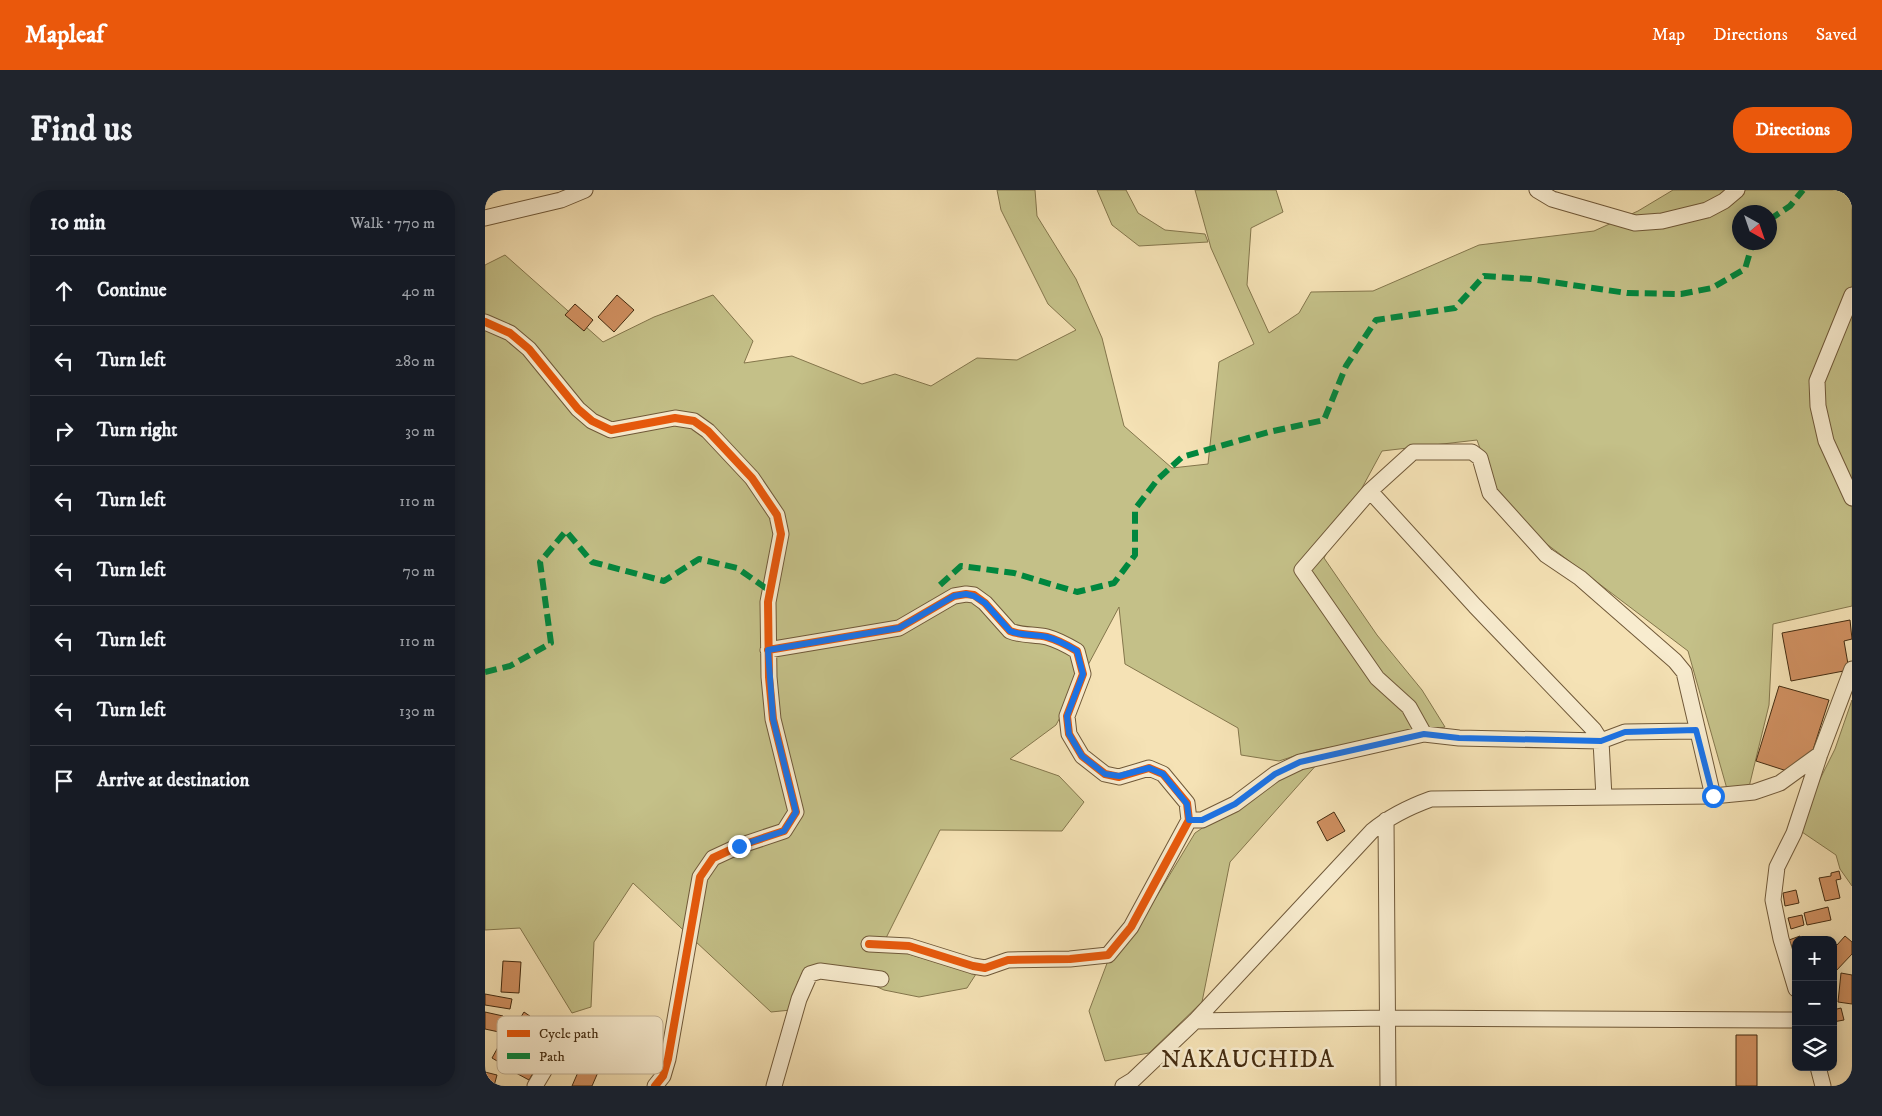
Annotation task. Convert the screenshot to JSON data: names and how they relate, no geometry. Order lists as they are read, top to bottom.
{
  "districts": ["NAKAUCHIDA"],
  "legend": ["Cycle path", "Path"],
  "north": "bottom right",
  "page": {
    "header": "Mapleaf",
    "nav": ["Map", "Directions", "Saved"],
    "buttons": "Directions",
    "title": "Find us",
    "heading": ["10 min", "Walk · 770 m"],
    "list": [
      ["Continue", "40 m"],
      ["Turn left", "280 m"],
      ["Turn right", "30 m"],
      ["Turn left", "110 m"],
      ["Turn left", "70 m"],
      ["Turn left", "110 m"],
      ["Turn left", "130 m"],
      "Arrive at destination"
    ],
    "map_buttons": ["+", "−"]
  }
}
